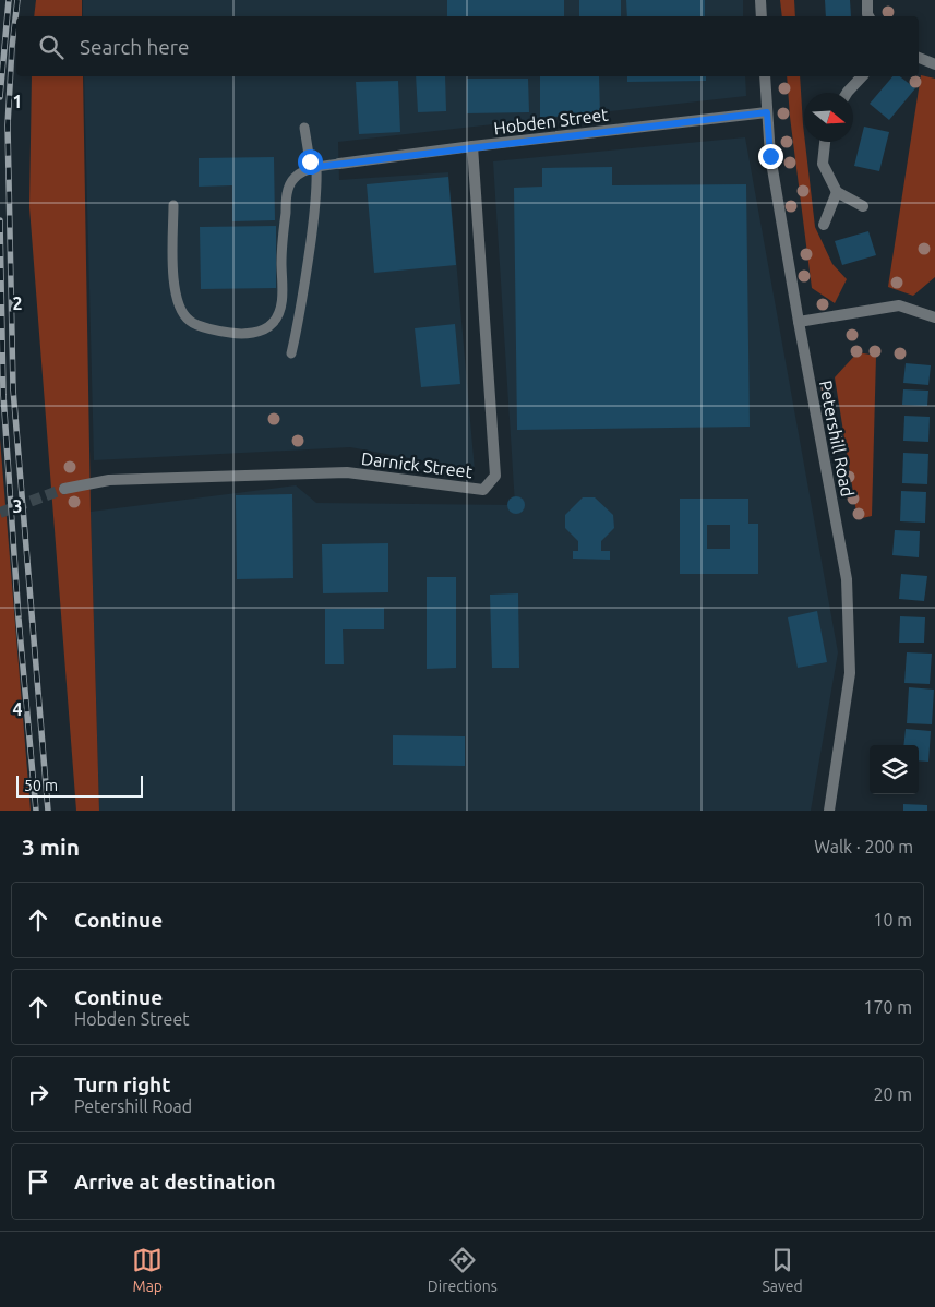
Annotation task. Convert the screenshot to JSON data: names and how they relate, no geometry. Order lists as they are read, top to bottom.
{
  "streets": {
    "street": ["Hobden Street", "Petershill Road", "Darnick Street"]
  },
  "crossings": [
    ["Hobden Street", "Petershill Road"],
    ["Hobden Street", "Darnick Street"]
  ],
  "scale_bar": "50 m",
  "north": "right",
  "page": {
    "search": "Search here",
    "scale": "50 m",
    "heading": ["3 min", "Walk · 200 m"],
    "list": [
      ["Continue", "10 m"],
      ["Continue", "Hobden Street", "170 m"],
      ["Turn right", "Petershill Road", "20 m"],
      "Arrive at destination"
    ],
    "nav": ["Map", "Directions", "Saved"]
  },
  "grid": {
    "rows": [
      "1",
      "2",
      "3",
      "4"
    ]
  }
}
